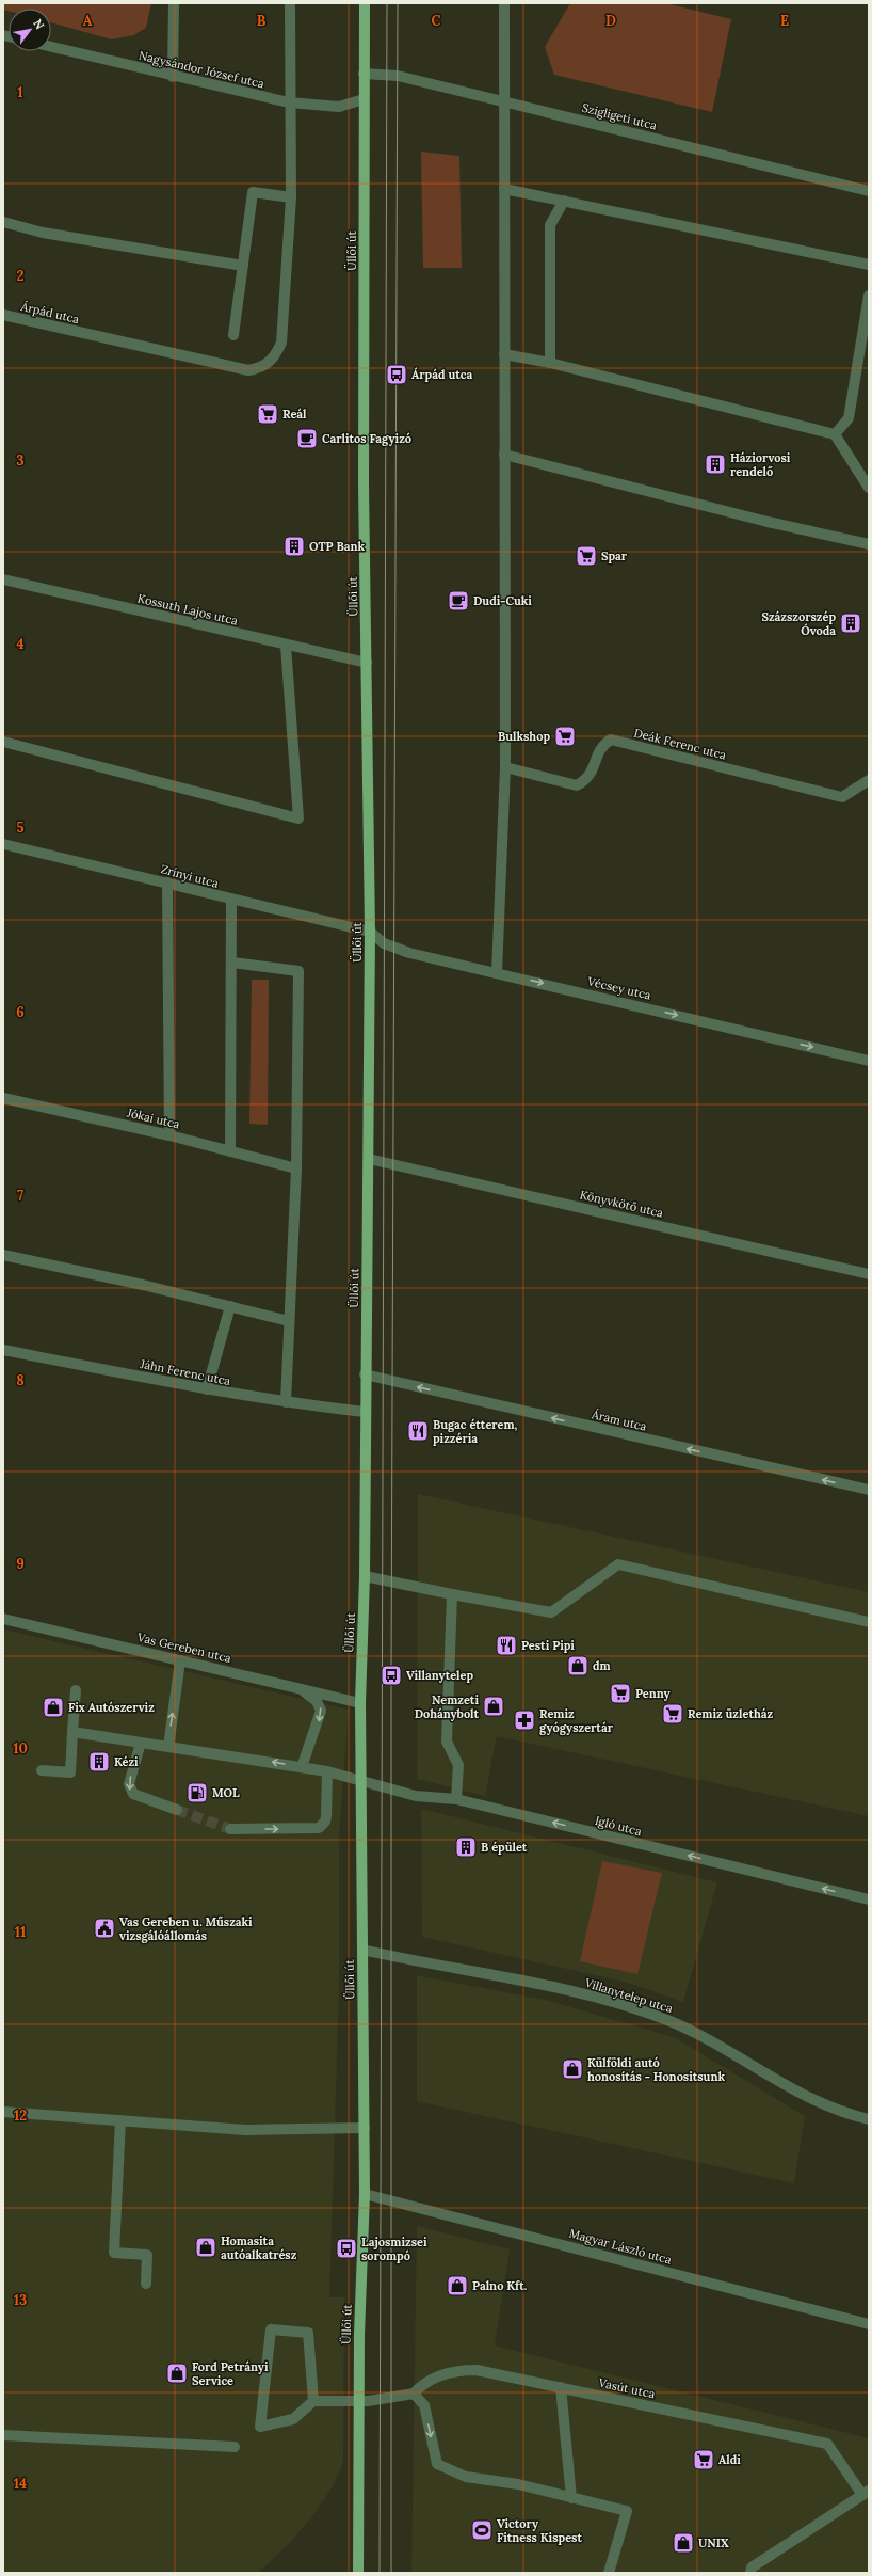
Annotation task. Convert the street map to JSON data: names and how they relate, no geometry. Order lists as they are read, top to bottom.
{
  "streets": {
    "main road": ["Üllői út"],
    "street": [
      "Nagysándor József utca",
      "Szigligeti utca",
      "Árpád utca",
      "Kossuth Lajos utca",
      "Deák Ferenc utca",
      "Zrínyi utca",
      "Vécsey utca",
      "Jókai utca",
      "Könyvkötő utca",
      "Jáhn Ferenc utca",
      "Áram utca",
      "Vas Gereben utca",
      "Igló utca",
      "Villanytelep utca",
      "Magyar László utca",
      "Vasút utca"
    ]
  },
  "crossings": [
    ["Nagysándor József utca", "Üllői út"],
    ["Szigligeti utca", "Üllői út"],
    ["Üllői út", "Kossuth Lajos utca"],
    ["Üllői út", "Zrínyi utca"],
    ["Üllői út", "Vécsey utca"],
    ["Üllői út", "Könyvkötő utca"],
    ["Üllői út", "Jáhn Ferenc utca"],
    ["Üllői út", "Áram utca"],
    ["Üllői út", "Vas Gereben utca"],
    ["Üllői út", "Igló utca"],
    ["Üllői út", "Villanytelep utca"],
    ["Üllői út", "Magyar László utca"],
    ["Üllői út", "Vasút utca"],
    ["Zrínyi utca", "Vécsey utca"]
  ],
  "one_way": ["Vécsey utca", "Áram utca", "Igló utca"],
  "places": {
    "bus stop": ["Árpád utca", "Villanytelep", "Lajosmizsei sorompó"],
    "supermarket": [
      "Reál",
      "Spar",
      "Bulkshop",
      "Penny",
      "Remiz üzletház",
      "Aldi"
    ],
    "cafe": ["Carlitos Fagyizó", "Dudi-Cuki"],
    "building": [
      "Háziorvosi rendelő",
      "OTP Bank",
      "Százszorszép Óvoda",
      "Kézi",
      "B épület"
    ],
    "restaurant": ["Bugac étterem, pizzéria", "Pesti Pipi"],
    "shop": [
      "dm",
      "Nemzeti Dohánybolt",
      "Fix Autószerviz",
      "Külföldi autó honosítás - Honositsunk",
      "Homasita autóalkatrész",
      "Palno Kft.",
      "Ford Petrányi Service",
      "UNIX"
    ],
    "pharmacy": ["Remiz gyógyszertár"],
    "fuel station": ["MOL"],
    "public building": ["Vas Gereben u. Műszaki vizsgálóállomás"],
    "sports": ["Victory Fitness Kispest"]
  },
  "north": "top right",
  "grid": {
    "columns": [
      "A",
      "B",
      "C",
      "D",
      "E"
    ],
    "rows": [
      "1",
      "2",
      "3",
      "4",
      "5",
      "6",
      "7",
      "8",
      "9",
      "10",
      "11",
      "12",
      "13",
      "14"
    ]
  }
}
